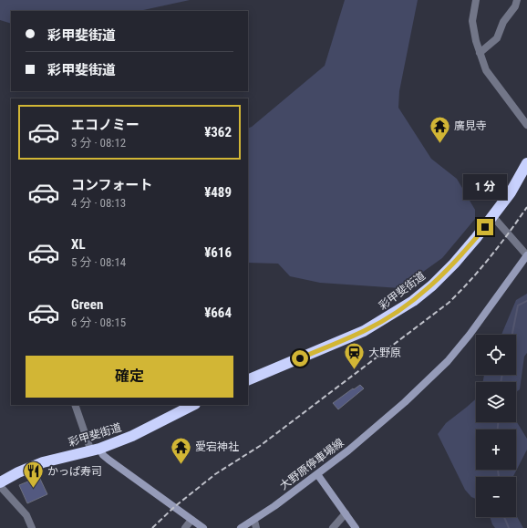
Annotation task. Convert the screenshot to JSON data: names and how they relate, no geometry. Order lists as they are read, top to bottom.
{
  "streets": {
    "highway": ["彩甲斐街道"],
    "main road": ["大野原停車場線"]
  },
  "places": {
    "temple": ["廣見寺", "愛宕神社"],
    "station": ["大野原"],
    "restaurant": ["かっぱ寿司"]
  },
  "page": {
    "banner": ["彩甲斐街道", "彩甲斐街道"],
    "list": [
      {
        "name": "エコノミー",
        "note": "3 分 · 08:12",
        "value": "¥362"
      },
      {
        "name": "コンフォート",
        "note": "4 分 · 08:13",
        "value": "¥489"
      },
      {
        "name": "XL",
        "note": "5 分 · 08:14",
        "value": "¥616"
      },
      {
        "name": "Green",
        "note": "6 分 · 08:15",
        "value": "¥664"
      }
    ],
    "bubble": "1 分",
    "map_buttons": ["+", "−"],
    "buttons": "確定"
  }
}
